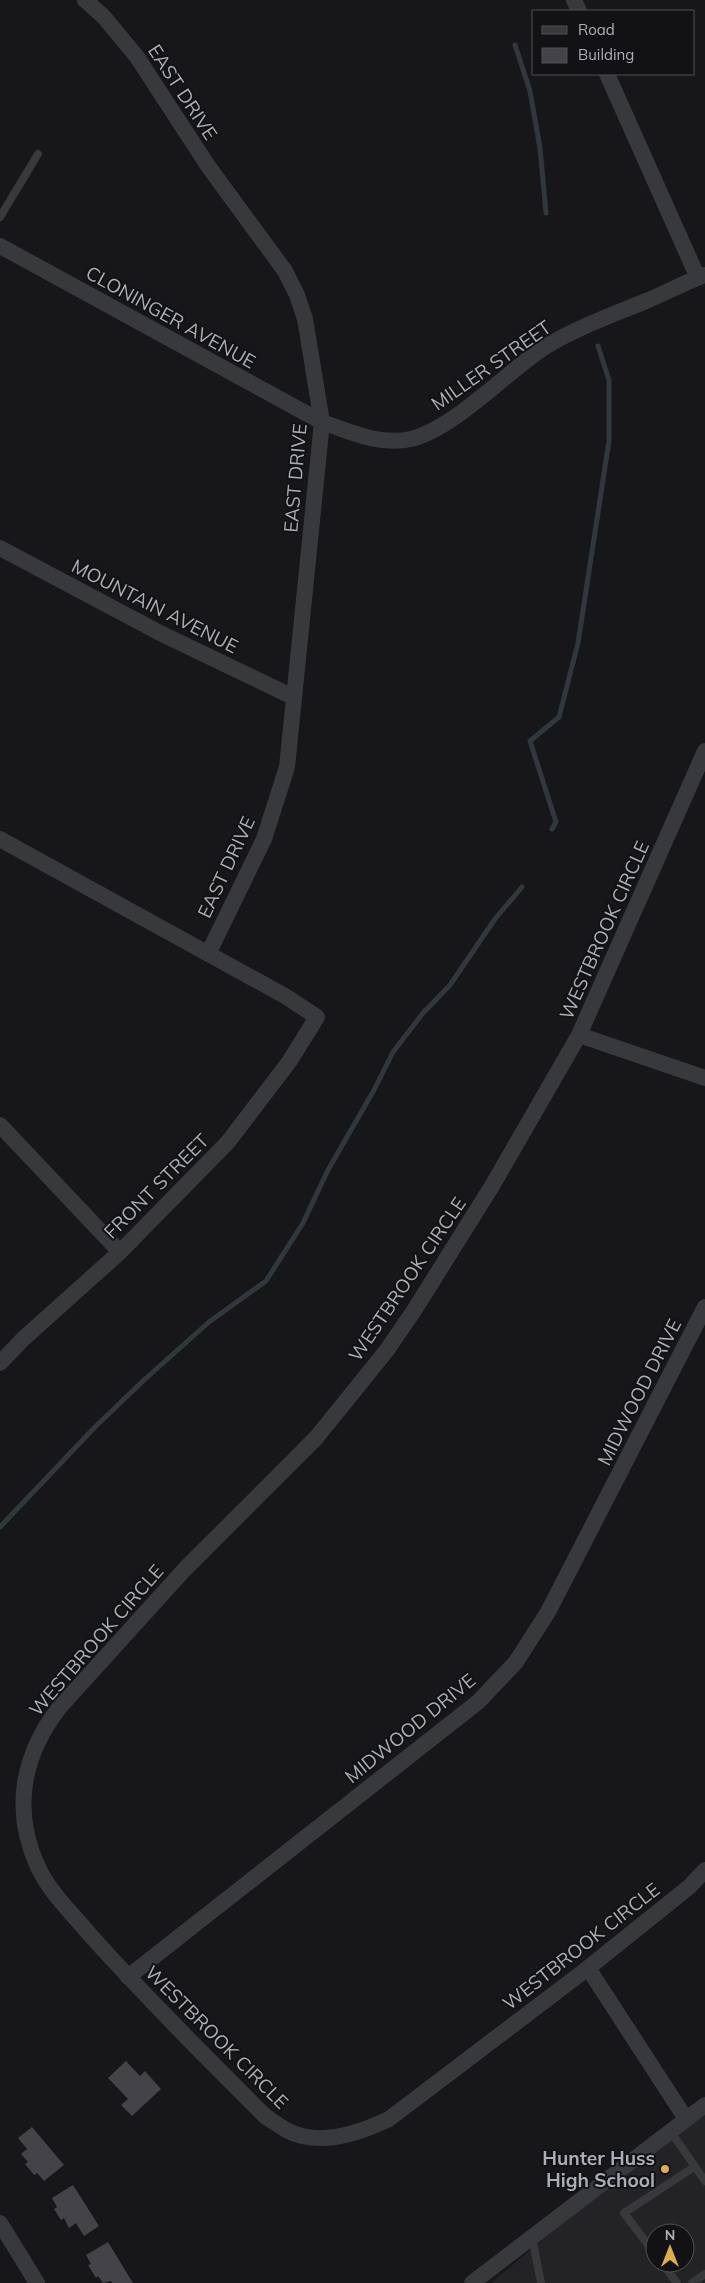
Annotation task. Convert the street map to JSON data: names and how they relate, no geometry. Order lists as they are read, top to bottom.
{
  "streets": {
    "street": [
      "EAST DRIVE",
      "CLONINGER AVENUE",
      "MILLER STREET",
      "MOUNTAIN AVENUE",
      "WESTBROOK CIRCLE",
      "FRONT STREET",
      "MIDWOOD DRIVE"
    ]
  },
  "crossings": [
    ["EAST DRIVE", "CLONINGER AVENUE"],
    ["EAST DRIVE", "MILLER STREET"],
    ["EAST DRIVE", "MOUNTAIN AVENUE"],
    ["EAST DRIVE", "FRONT STREET"],
    ["CLONINGER AVENUE", "MILLER STREET"],
    ["WESTBROOK CIRCLE", "MIDWOOD DRIVE"]
  ],
  "places": ["Hunter Huss High School"],
  "legend": ["Road", "Building"],
  "north": "top"
}
